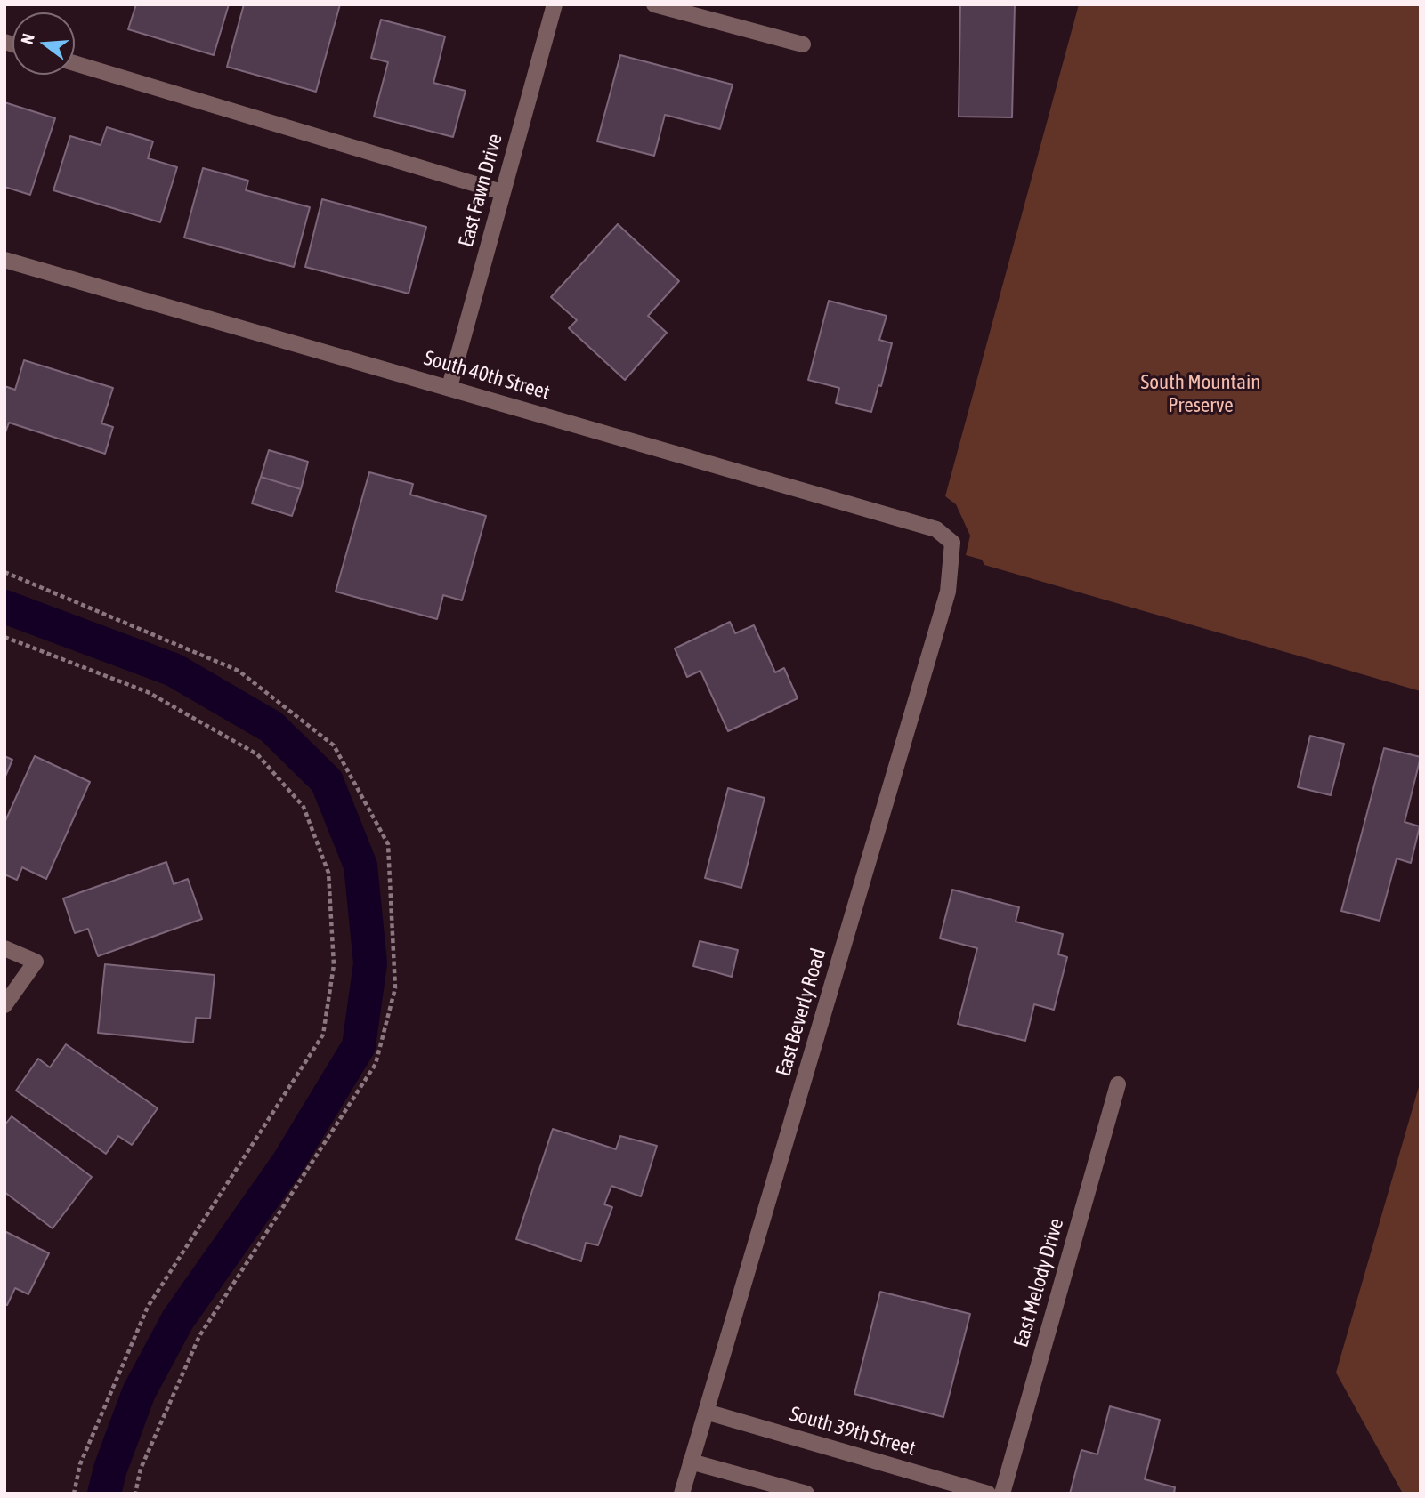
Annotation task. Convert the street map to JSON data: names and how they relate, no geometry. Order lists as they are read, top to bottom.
{
  "streets": {
    "street": [
      "East Fawn Drive",
      "South 40th Street",
      "East Beverly Road",
      "East Melody Drive",
      "South 39th Street"
    ]
  },
  "crossings": [
    ["East Fawn Drive", "South 40th Street"],
    ["South 40th Street", "East Beverly Road"],
    ["East Beverly Road", "South 39th Street"]
  ],
  "parks": ["South Mountain Preserve"],
  "north": "left"
}
